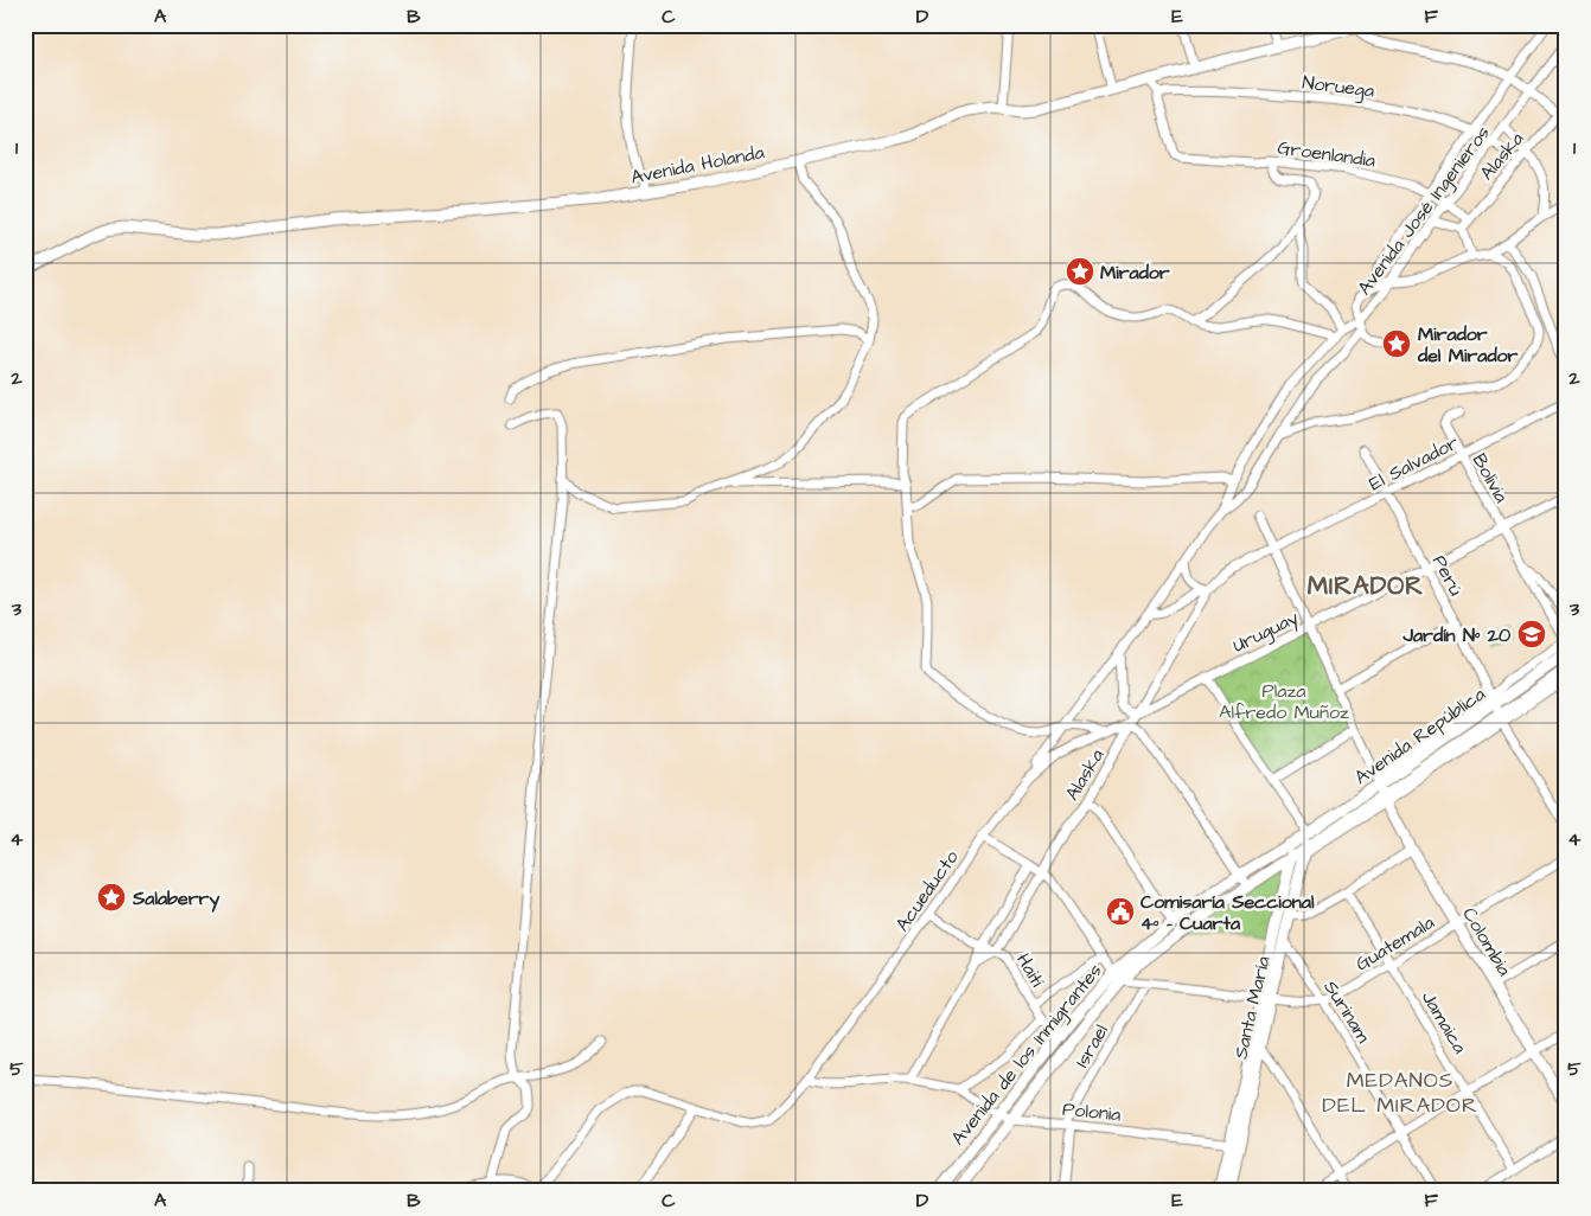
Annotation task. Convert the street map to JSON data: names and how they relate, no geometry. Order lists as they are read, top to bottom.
{
  "streets": {
    "street": [
      "Noruega",
      "Groenlandia",
      "Alaska",
      "Avenida Holanda",
      "Avenida José Ingenieros",
      "El Salvador",
      "Bolivia",
      "Perú",
      "Uruguay",
      "Avenida República",
      "Acueducto",
      "Colombia",
      "Guatemala",
      "Haití",
      "Santa María",
      "Surinam",
      "Jamaica",
      "Israel",
      "Avenida de los Inmigrantes",
      "Polonia"
    ]
  },
  "crossings": [
    ["Noruega", "Groenlandia"],
    ["Noruega", "Alaska"],
    ["Noruega", "Avenida José Ingenieros"],
    ["Groenlandia", "Alaska"],
    ["Groenlandia", "Avenida José Ingenieros"],
    ["Alaska", "El Salvador"],
    ["Alaska", "Uruguay"],
    ["Alaska", "Acueducto"],
    ["Alaska", "Haití"],
    ["Avenida José Ingenieros", "Acueducto"],
    ["El Salvador", "Bolivia"],
    ["El Salvador", "Perú"],
    ["Bolivia", "Uruguay"],
    ["Perú", "Uruguay"],
    ["Perú", "Avenida República"],
    ["Uruguay", "Acueducto"],
    ["Avenida República", "Colombia"],
    ["Avenida República", "Santa María"],
    ["Avenida República", "Avenida de los Inmigrantes"],
    ["Acueducto", "Haití"],
    ["Colombia", "Guatemala"],
    ["Guatemala", "Santa María"],
    ["Guatemala", "Surinam"],
    ["Guatemala", "Jamaica"],
    ["Guatemala", "Israel"],
    ["Guatemala", "Avenida de los Inmigrantes"],
    ["Haití", "Avenida de los Inmigrantes"],
    ["Santa María", "Surinam"],
    ["Santa María", "Avenida de los Inmigrantes"],
    ["Santa María", "Polonia"],
    ["Israel", "Polonia"],
    ["Avenida de los Inmigrantes", "Polonia"]
  ],
  "districts": ["MIRADOR", "MEDANOS DEL MIRADOR"],
  "parks": ["Plaza Alfredo Muñoz"],
  "places": {
    "place": ["Mirador", "Mirador del Mirador", "Salaberry"],
    "school or university": ["Jardín Nº 20"],
    "public building": ["Comisaría Seccional 4º - Cuarta"]
  },
  "grid": {
    "columns": [
      "A",
      "B",
      "C",
      "D",
      "E",
      "F"
    ],
    "rows": [
      "1",
      "2",
      "3",
      "4",
      "5"
    ]
  }
}
